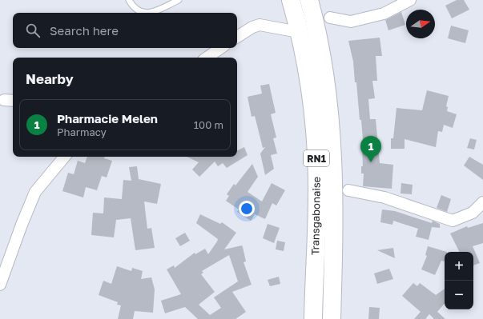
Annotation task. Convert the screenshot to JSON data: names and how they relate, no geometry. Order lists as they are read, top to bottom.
{
  "streets": {
    "highway": ["RN1", "Transgabonaise"]
  },
  "north": "right",
  "page": {
    "search": "Search here",
    "heading": "Nearby",
    "list": [
      {
        "mark": "1",
        "name": "Pharmacie Melen",
        "note": "Pharmacy",
        "value": "100 m"
      }
    ],
    "pins": "1",
    "map_buttons": ["+", "−"]
  }
}
